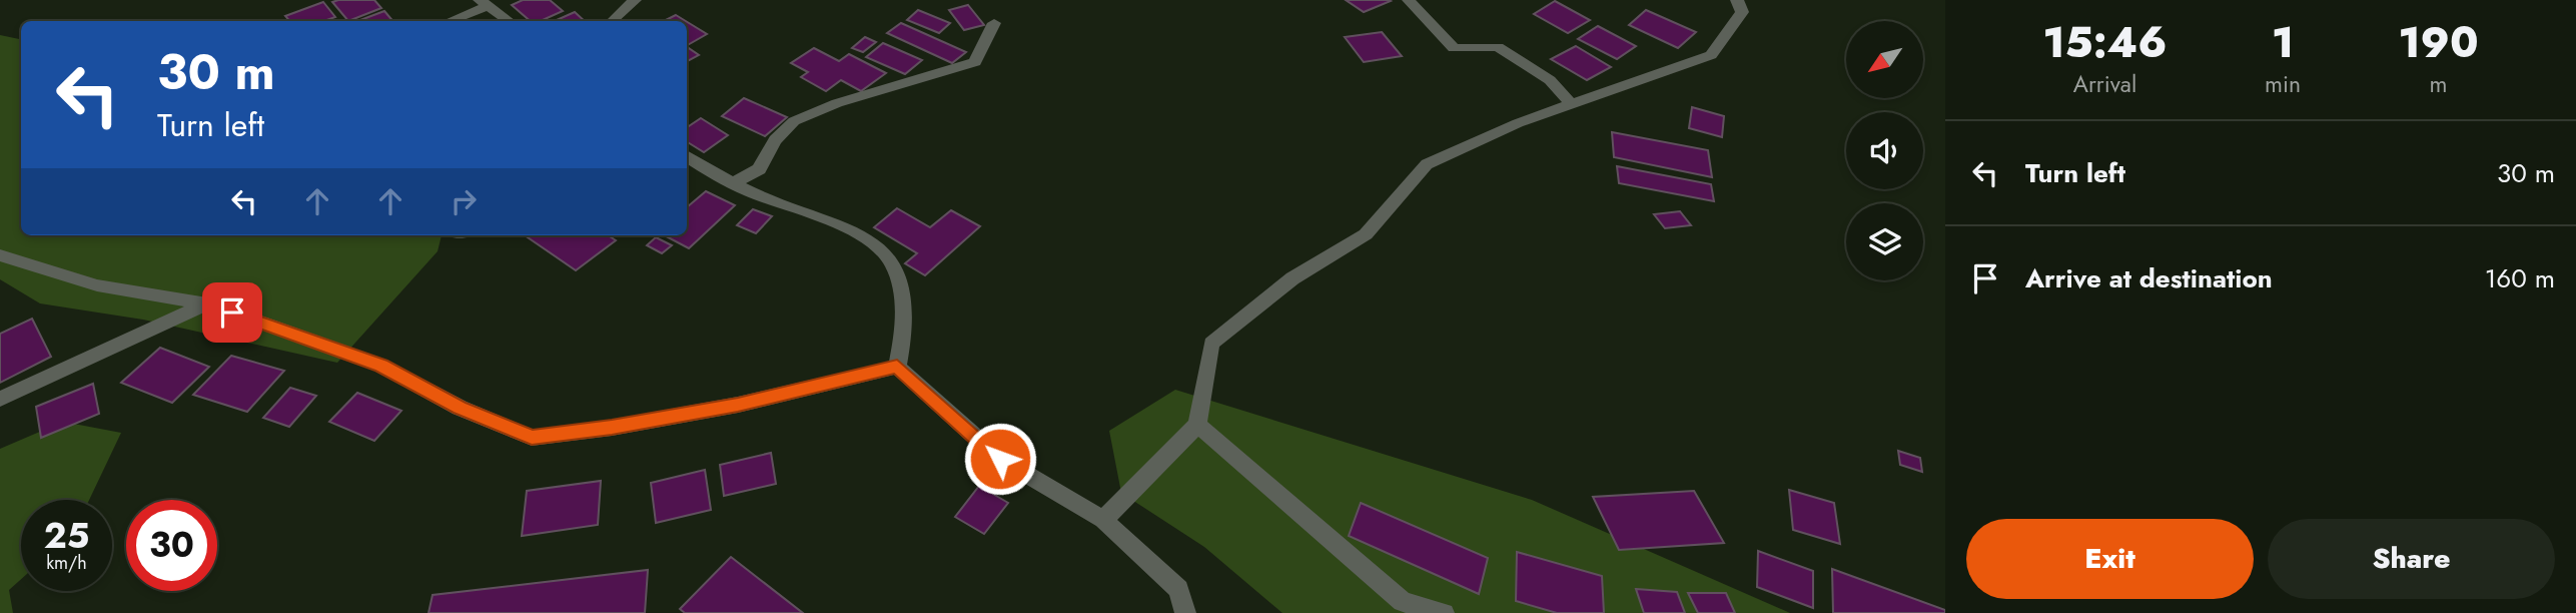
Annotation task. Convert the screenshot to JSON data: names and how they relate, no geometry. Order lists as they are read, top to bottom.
{
  "north": "bottom left",
  "page": {
    "eta": [
      "15:46",
      "Arrival",
      "1",
      "min",
      "190",
      "m"
    ],
    "turn": ["30 m", "Turn left"],
    "list": [
      {
        "name": "Turn left",
        "value": "30 m"
      },
      {
        "name": "Arrive at destination",
        "value": "160 m"
      }
    ],
    "speed": "25 km/h",
    "limit": "30",
    "buttons": ["Exit", "Share"]
  }
}
